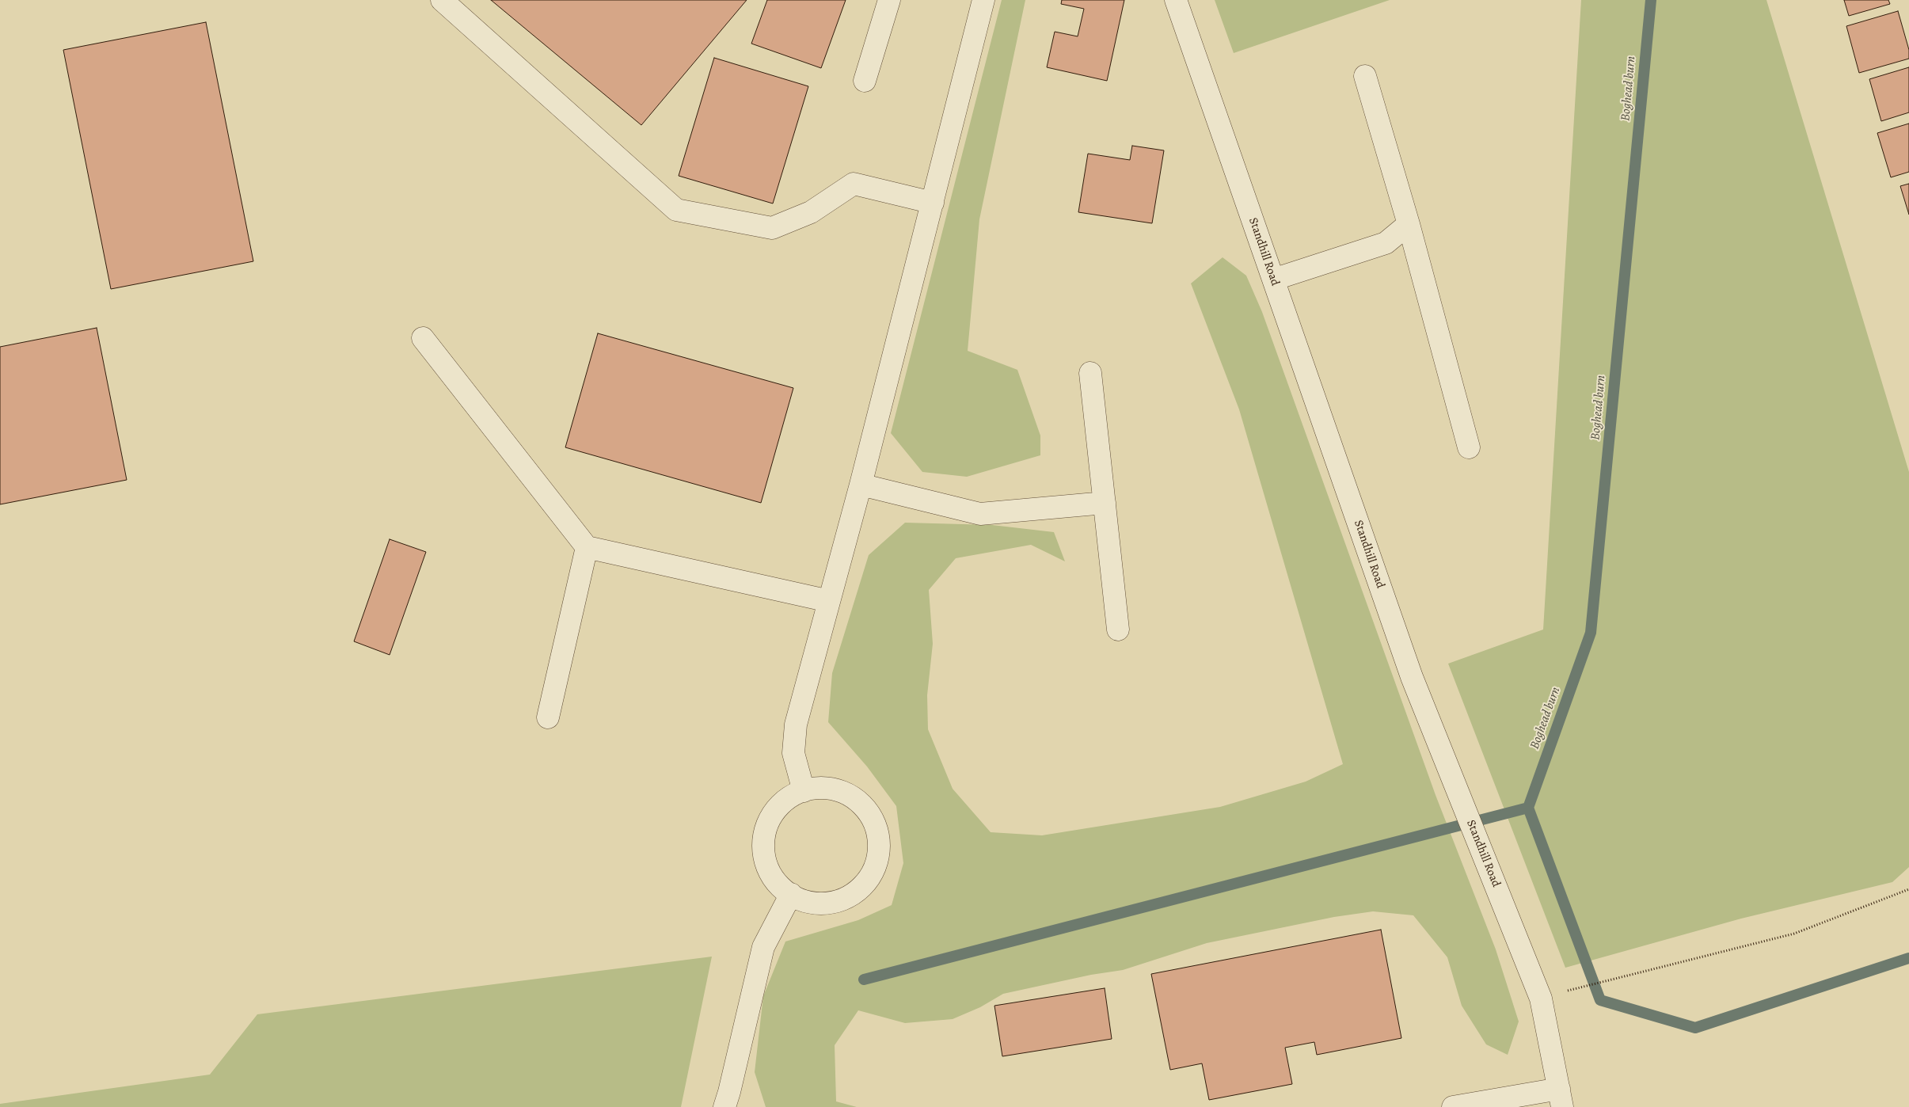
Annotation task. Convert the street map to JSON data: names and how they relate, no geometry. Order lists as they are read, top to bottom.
{
  "streets": {
    "street": ["Standhill Road"]
  },
  "water": ["Boghead burn"]
}
